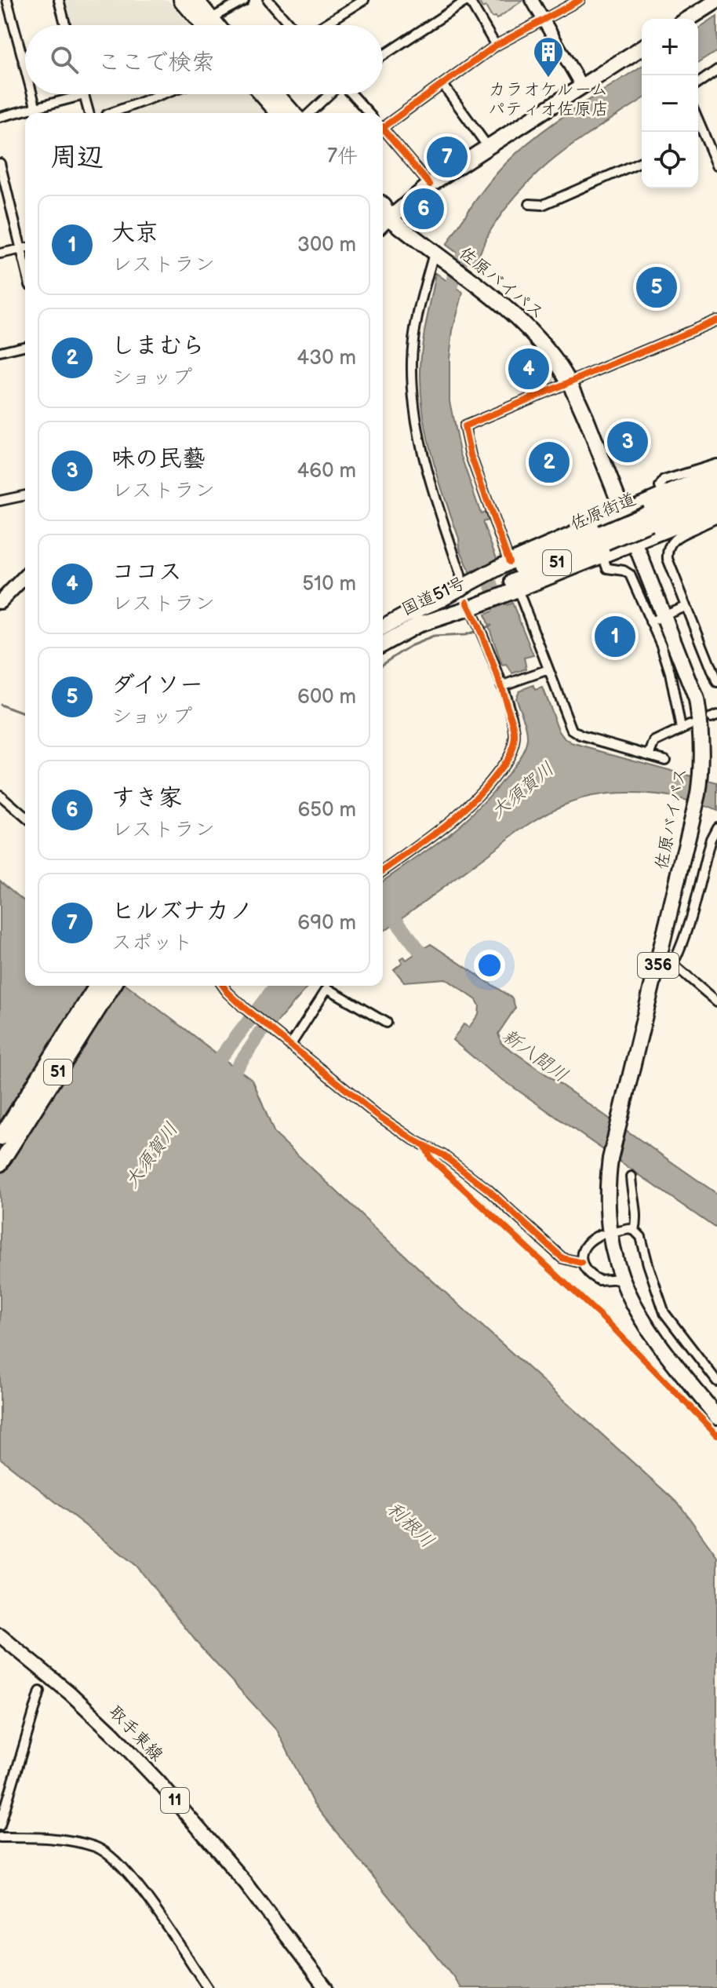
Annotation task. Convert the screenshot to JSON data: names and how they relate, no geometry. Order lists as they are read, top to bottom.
{
  "streets": {
    "highway": [
      "佐原バイパス",
      "佐原街道",
      "51",
      "国道51号",
      "356"
    ],
    "main road": ["取手東線", "11"]
  },
  "water": ["大須賀川", "新八間川", "利根川"],
  "places": {
    "building": ["カラオケルーム パティオ佐原店"]
  },
  "page": {
    "map_buttons": ["+", "−"],
    "search": "ここで検索",
    "heading": ["周辺", "7件"],
    "pins": [
      "7",
      "6",
      "5",
      "4",
      "3",
      "2",
      "1"
    ],
    "list": [
      {
        "mark": "1",
        "name": "大京",
        "note": "レストラン",
        "value": "300 m"
      },
      {
        "mark": "2",
        "name": "しまむら",
        "note": "ショップ",
        "value": "430 m"
      },
      {
        "mark": "3",
        "name": "味の民藝",
        "note": "レストラン",
        "value": "460 m"
      },
      {
        "mark": "4",
        "name": "ココス",
        "note": "レストラン",
        "value": "510 m"
      },
      {
        "mark": "5",
        "name": "ダイソー",
        "note": "ショップ",
        "value": "600 m"
      },
      {
        "mark": "6",
        "name": "すき家",
        "note": "レストラン",
        "value": "650 m"
      },
      {
        "mark": "7",
        "name": "ヒルズナカノ",
        "note": "スポット",
        "value": "690 m"
      }
    ]
  }
}
